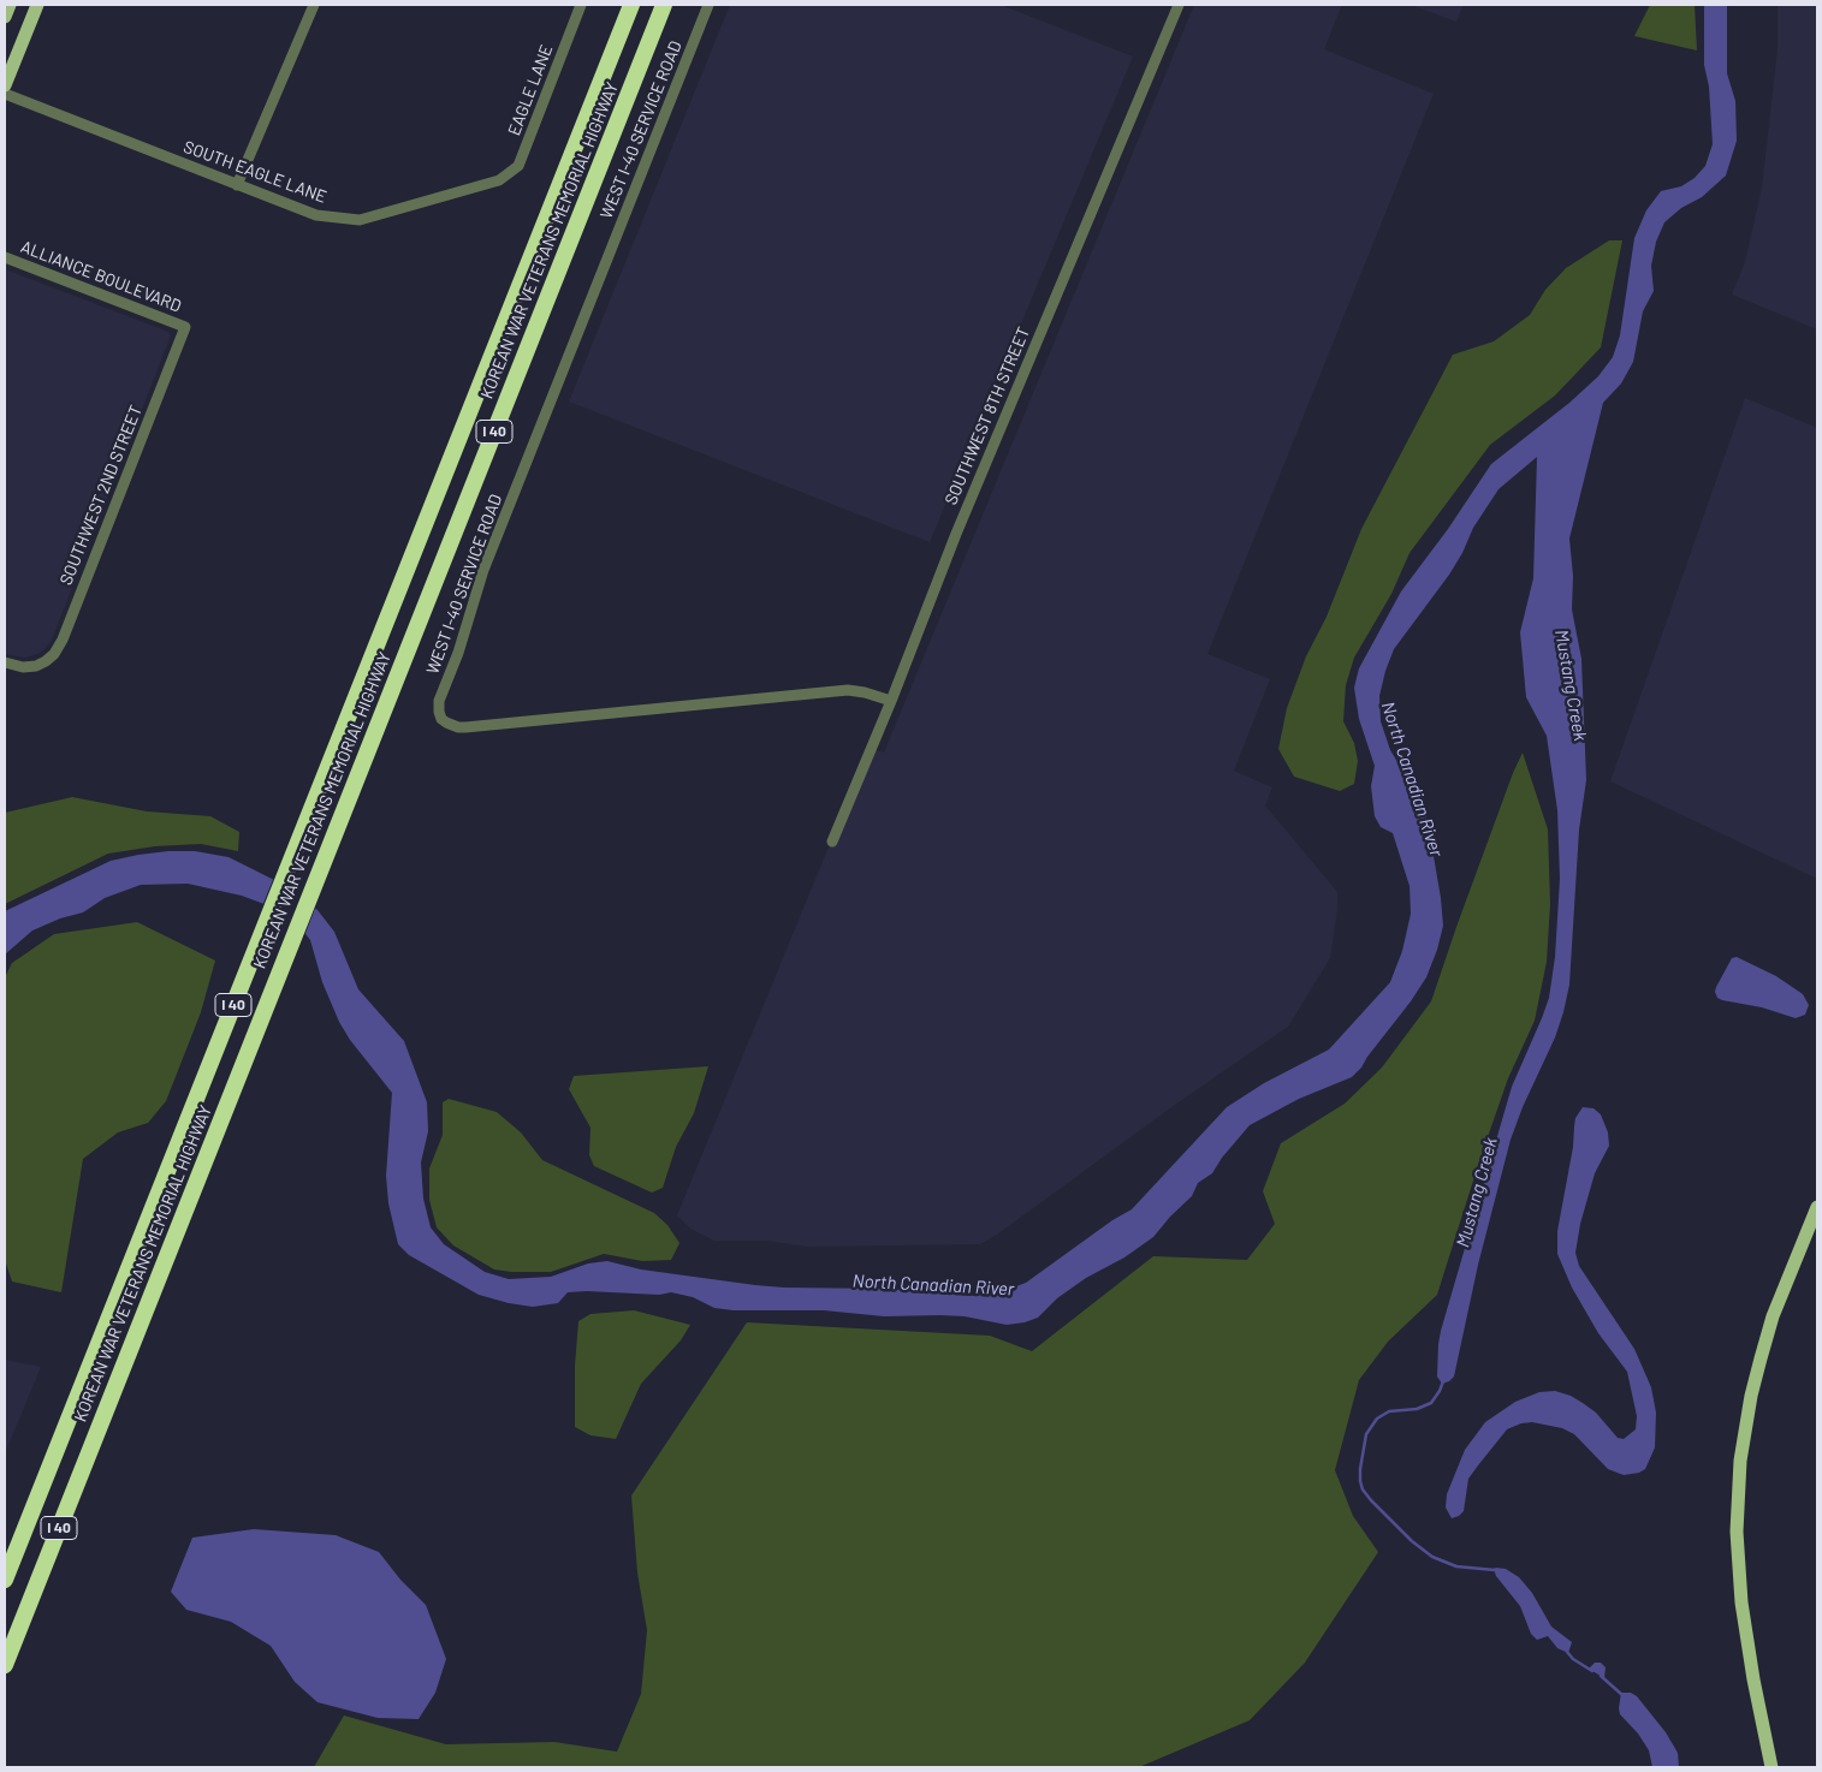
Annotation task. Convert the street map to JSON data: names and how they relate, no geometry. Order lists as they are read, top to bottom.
{
  "streets": {
    "highway": ["KOREAN WAR VETERANS MEMORIAL HIGHWAY", "I 40"],
    "street": [
      "EAGLE LANE",
      "WEST I-40 SERVICE ROAD",
      "SOUTH EAGLE LANE",
      "ALLIANCE BOULEVARD",
      "SOUTHWEST 8TH STREET",
      "SOUTHWEST 2ND STREET"
    ]
  },
  "crossings": [
    ["EAGLE LANE", "SOUTH EAGLE LANE"],
    ["WEST I-40 SERVICE ROAD", "SOUTHWEST 8TH STREET"],
    ["ALLIANCE BOULEVARD", "SOUTHWEST 2ND STREET"]
  ],
  "water": ["Mustang Creek", "North Canadian River"]
}
